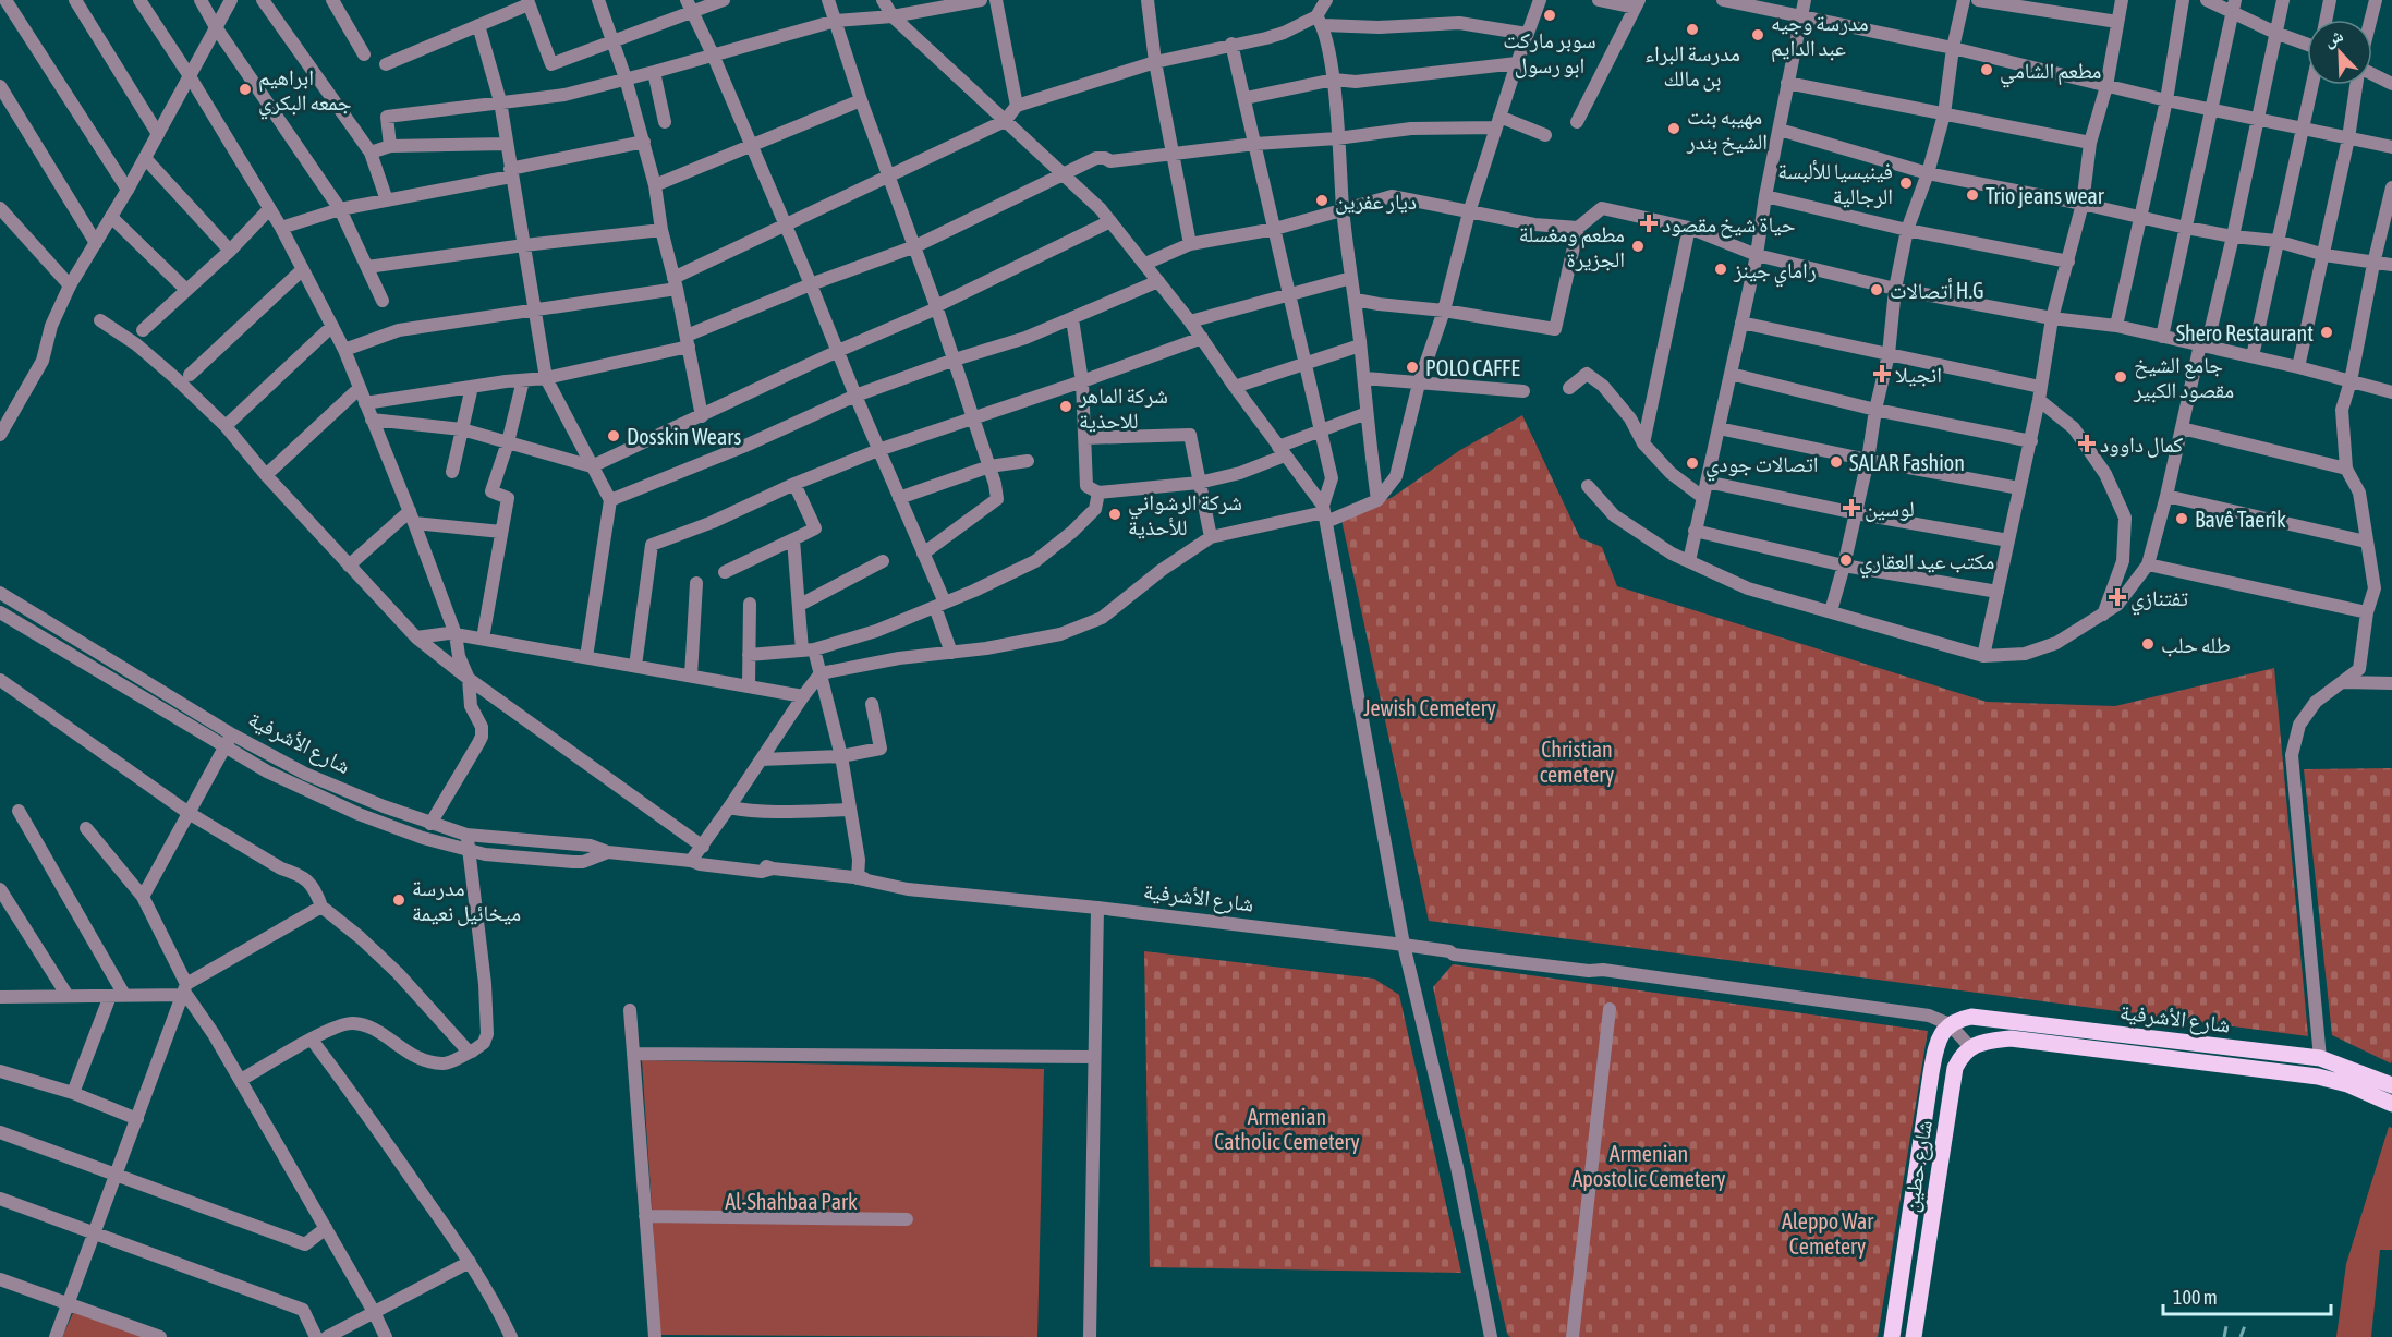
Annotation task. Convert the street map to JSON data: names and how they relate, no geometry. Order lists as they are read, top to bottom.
{
  "streets": {
    "main road": ["شارع الأشرفية", "شارع حطين"]
  },
  "crossings": [
    ["شارع الأشرفية", "شارع حطين"]
  ],
  "parks": [
    "Jewish Cemetery",
    "Christian cemetery",
    "Armenian Catholic Cemetery",
    "Armenian Apostolic Cemetery",
    "Al-Shahbaa Park",
    "Aleppo War Cemetery"
  ],
  "places": {
    "other": [
      "سوبر ماركت ابو رسول",
      "مدرسة البراء بن مالك",
      "مدرسة وجيه عبد الدايم",
      "مطعم الشامي",
      "ابراهيم جمعه البكري",
      "مهيبه بنت الشيخ بندر",
      "فينيسيا للألبسة الرجالية",
      "Trio jeans wear",
      "ديار عفرين",
      "مطعم ومغسلة الجزيرة",
      "راماي جينز",
      "أتصالات H.G",
      "Shero Restaurant",
      "POLO CAFFE",
      "جامع الشيخ مقصود الكبير",
      "شركة الماهر للاحذية",
      "Dosskin Wears",
      "SALAR Fashion",
      "اتصالات جودي",
      "شركة الرشواني للأحذية",
      "Bavê Taerîk",
      "مكتب عيد العقاري",
      "طله حلب",
      "مدرسة ميخائيل نعيمة"
    ],
    "health": [
      "حياة شيخ مقصود",
      "انجيلا",
      "كمال داوود",
      "لوسين",
      "تفتنازي"
    ]
  },
  "scale_bar": "100 m",
  "north": "top left"
}
